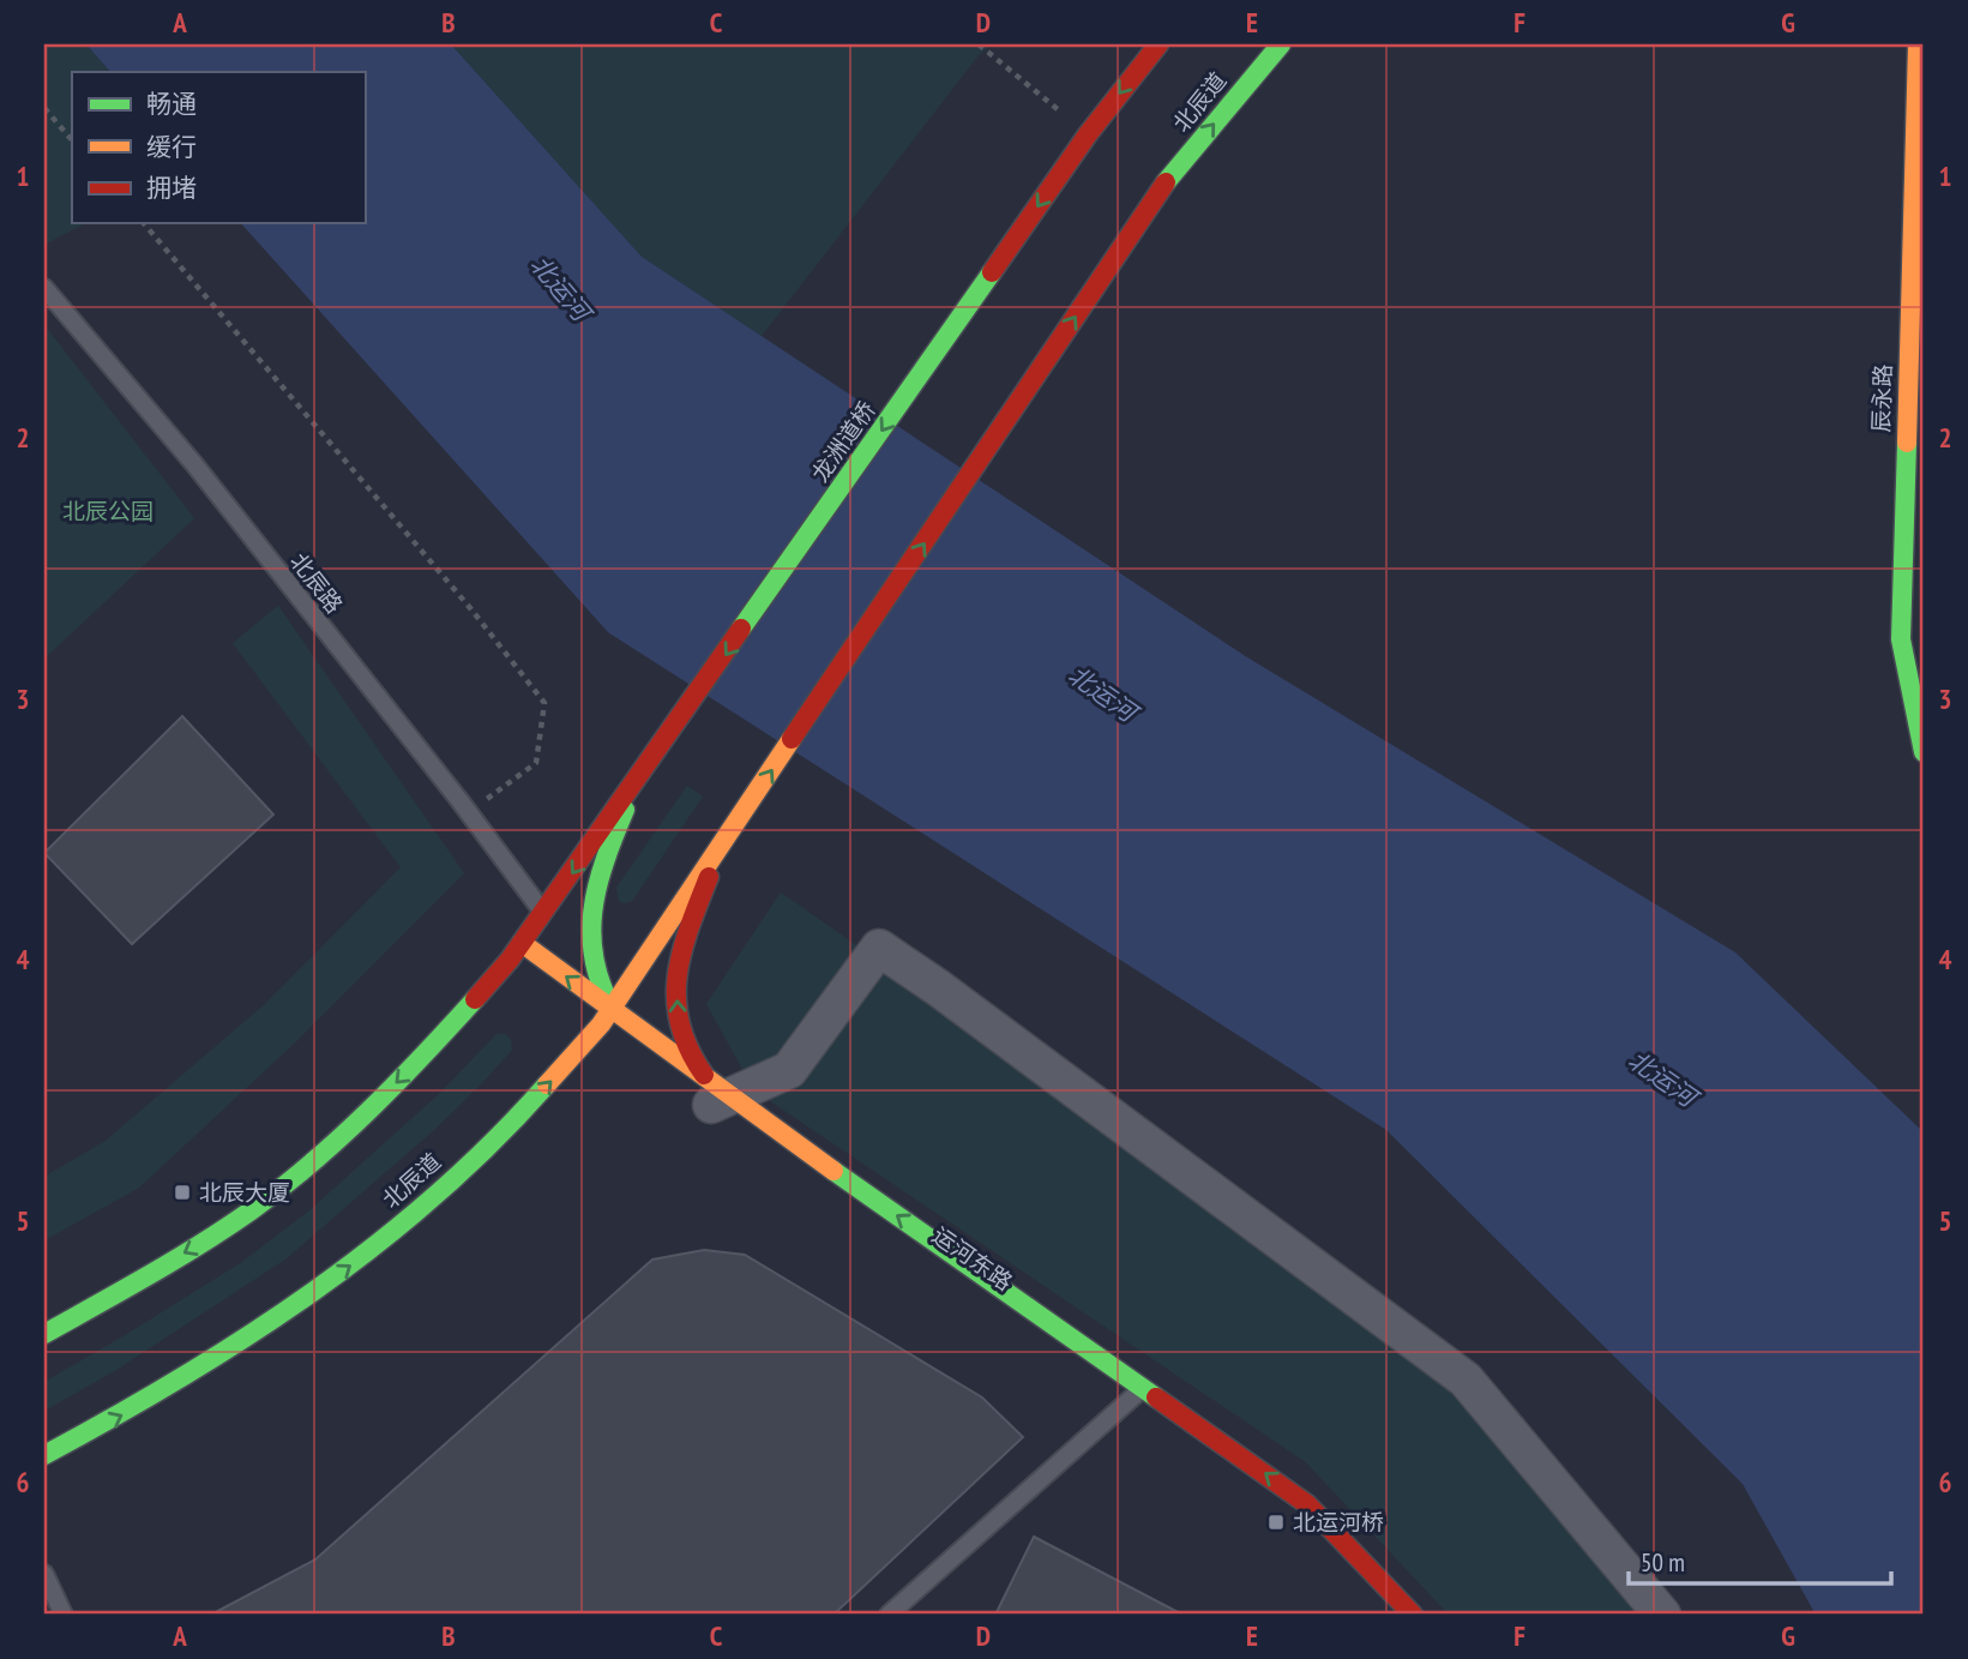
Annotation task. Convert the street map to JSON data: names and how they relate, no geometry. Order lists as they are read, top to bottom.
{
  "streets": {
    "main road": [
      "北辰道",
      "辰永路",
      "龙洲道桥",
      "运河东路"
    ],
    "lane": ["北辰路"]
  },
  "crossings": [
    ["北辰道", "运河东路"]
  ],
  "one_way": ["龙洲道桥"],
  "water": ["北运河"],
  "parks": ["北辰公园"],
  "places": {
    "transit": ["北辰大厦", "北运河桥"]
  },
  "legend": ["畅通", "缓行", "拥堵"],
  "scale_bar": "50 m",
  "grid": {
    "columns": [
      "A",
      "B",
      "C",
      "D",
      "E",
      "F",
      "G"
    ],
    "rows": [
      "1",
      "2",
      "3",
      "4",
      "5",
      "6"
    ]
  }
}
